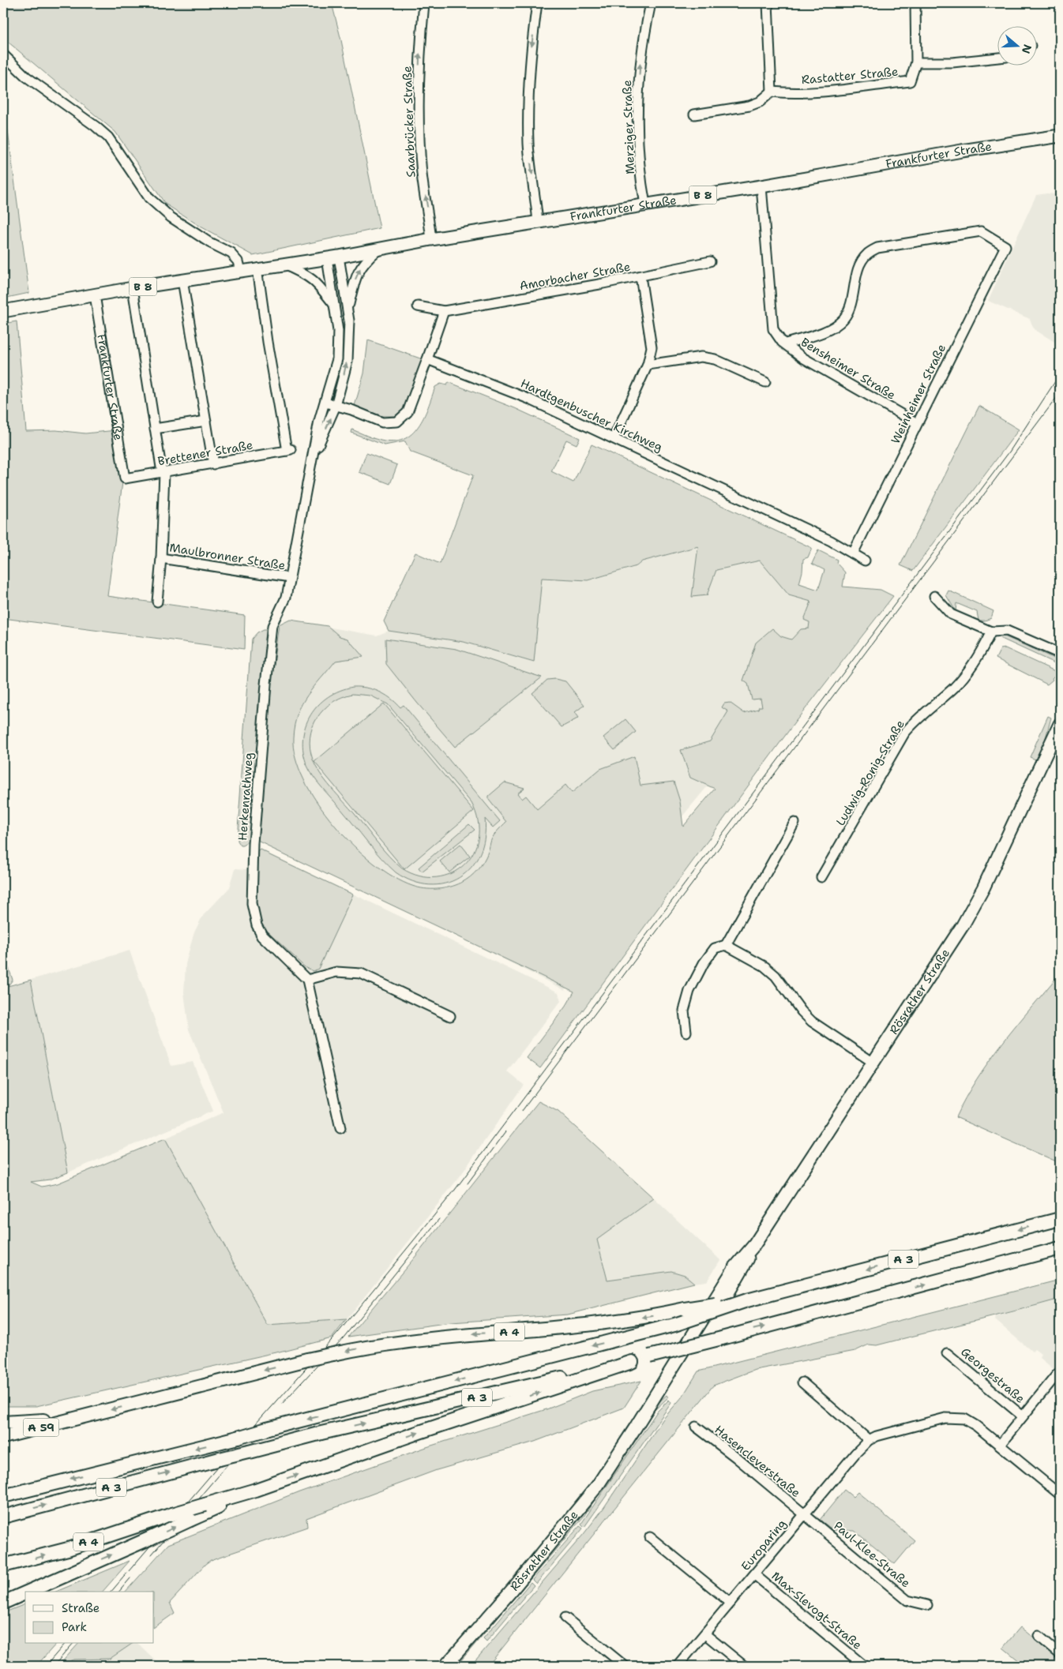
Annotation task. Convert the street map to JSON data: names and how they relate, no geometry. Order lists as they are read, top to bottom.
{
  "streets": {
    "highway": ["A 3", "A 4", "A 59"],
    "main road": ["Frankfurter Straße", "B 8", "Rösrather Straße"],
    "street": [
      "Rastatter Straße",
      "Saarbrücker Straße",
      "Merziger Straße",
      "Amorbacher Straße",
      "Bensheimer Straße",
      "Weinheimer Straße",
      "Hardtgenbuscher Kirchweg",
      "Brettener Straße",
      "Maulbronner Straße",
      "Ludwig-Ronig-Straße",
      "Herkenrathweg",
      "Georgestraße",
      "Hasencleverstraße",
      "Europaring",
      "Paul-Klee-Straße",
      "Max-Slevogt-Straße"
    ]
  },
  "crossings": [
    ["Saarbrücker Straße", "Frankfurter Straße"],
    ["Merziger Straße", "Frankfurter Straße"],
    ["Frankfurter Straße", "Bensheimer Straße"],
    ["Frankfurter Straße", "Brettener Straße"],
    ["Bensheimer Straße", "Weinheimer Straße"],
    ["Weinheimer Straße", "Hardtgenbuscher Kirchweg"],
    ["Brettener Straße", "Maulbronner Straße"],
    ["Maulbronner Straße", "Herkenrathweg"],
    ["A 3", "A 4"],
    ["A 4", "A 59"],
    ["Georgestraße", "Europaring"],
    ["Hasencleverstraße", "Europaring"],
    ["Hasencleverstraße", "Paul-Klee-Straße"],
    ["Europaring", "Paul-Klee-Straße"],
    ["Europaring", "Max-Slevogt-Straße"]
  ],
  "one_way": ["Saarbrücker Straße", "Merziger Straße"],
  "legend": ["Straße", "Park"],
  "north": "right"
}
